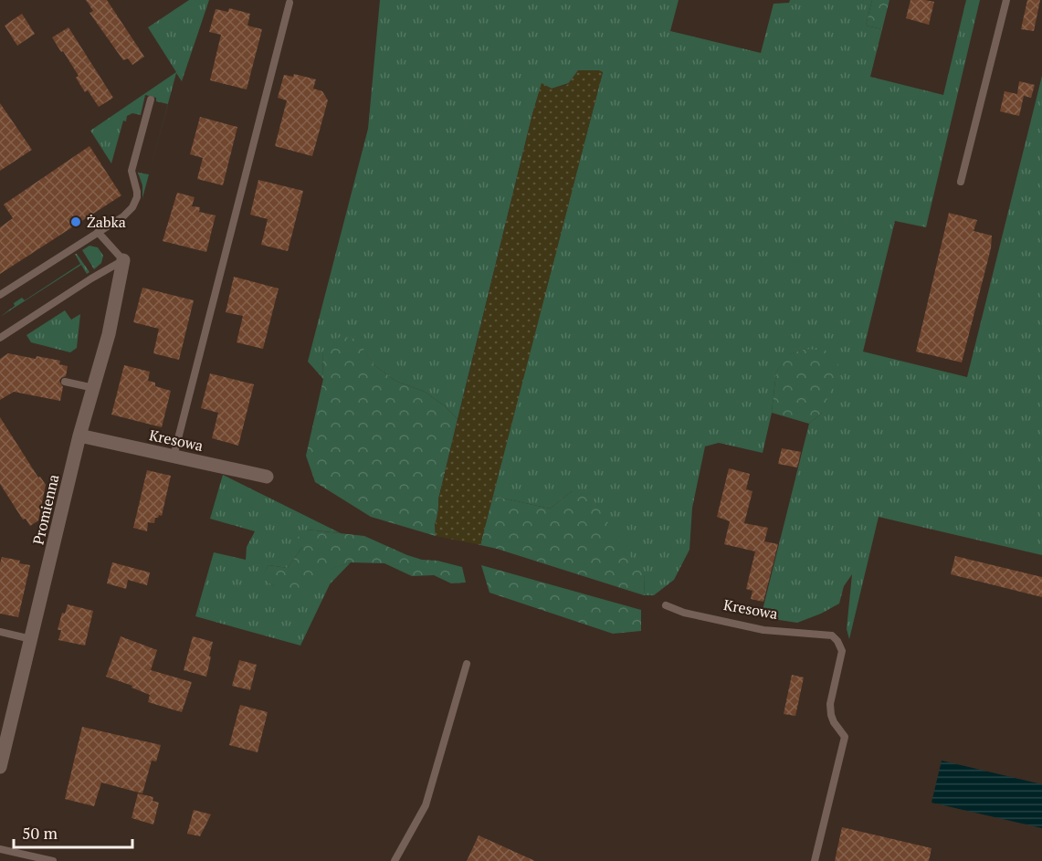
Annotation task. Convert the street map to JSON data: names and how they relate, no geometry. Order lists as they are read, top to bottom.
{
  "streets": {
    "street": ["Kresowa", "Promienna"]
  },
  "crossings": [
    ["Kresowa", "Promienna"]
  ],
  "places": ["Żabka"],
  "scale_bar": "50 m"
}
